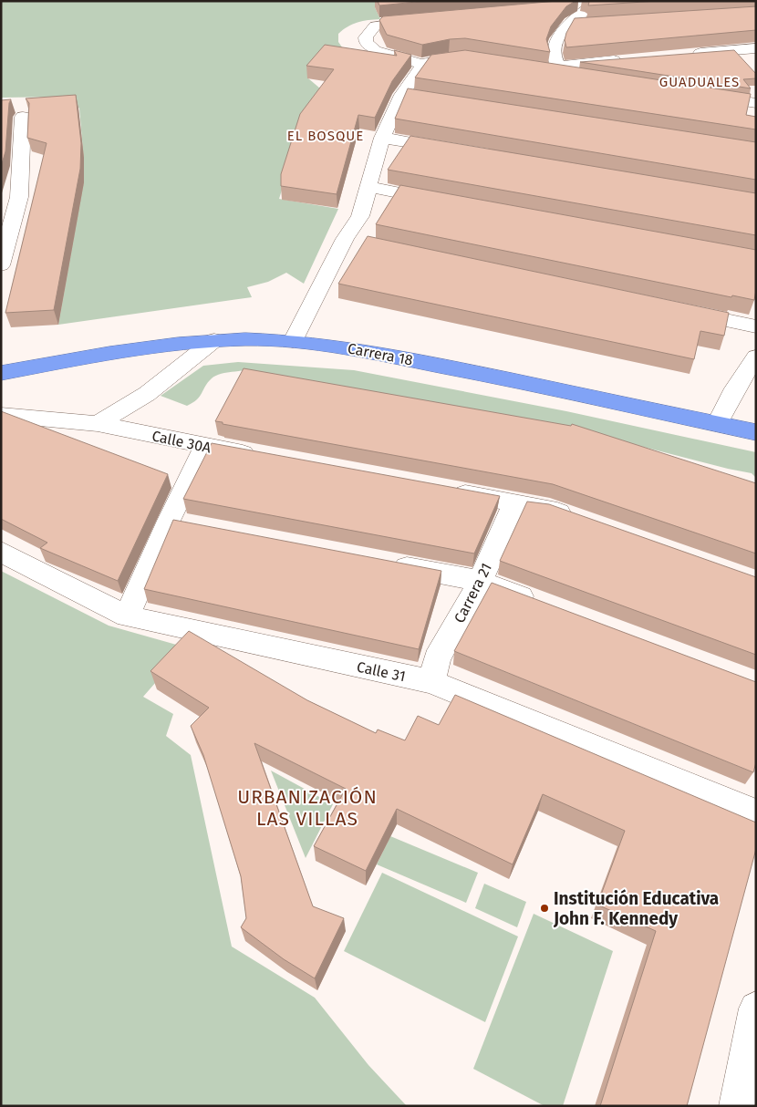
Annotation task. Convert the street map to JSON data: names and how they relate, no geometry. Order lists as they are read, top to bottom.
{
  "streets": {
    "highway": ["Carrera 18"],
    "street": ["Calle 30A", "Carrera 21", "Calle 31"]
  },
  "crossings": [
    ["Carrera 21", "Calle 31"]
  ],
  "districts": ["GUADUALES", "EL BOSQUE", "URBANIZACIÓN LAS VILLAS"],
  "places": ["Institución Educativa John F. Kennedy"]
}
